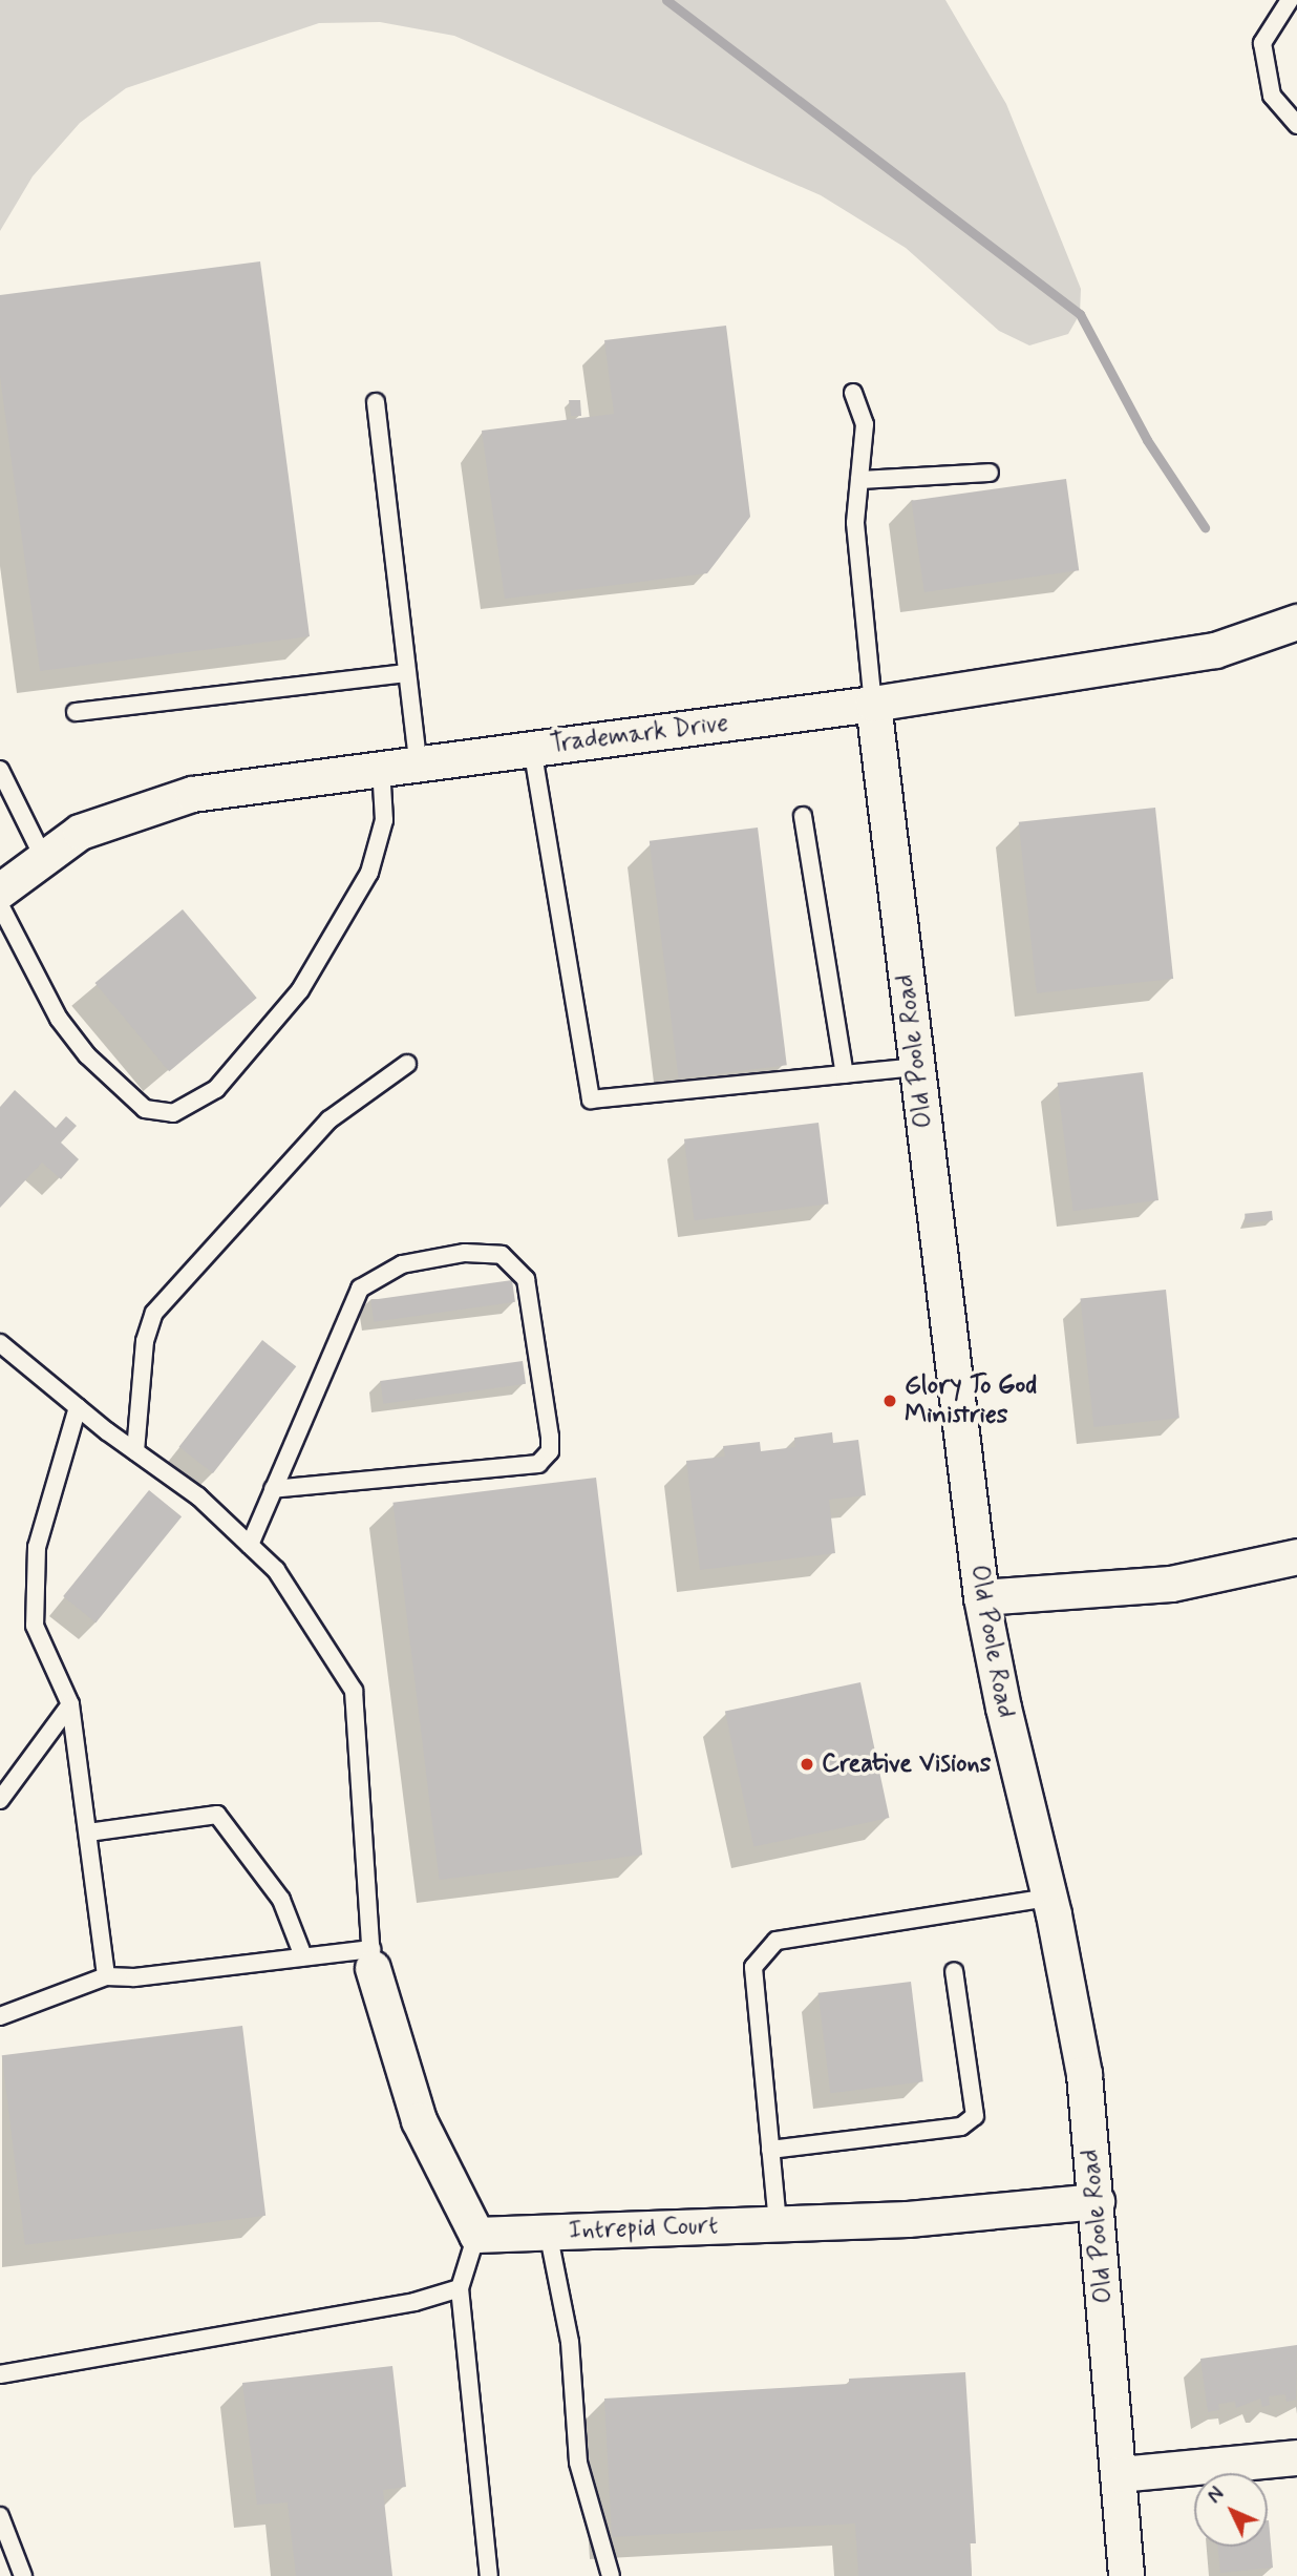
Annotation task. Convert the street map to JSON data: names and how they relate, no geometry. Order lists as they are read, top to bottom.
{
  "streets": {
    "street": ["Trademark Drive", "Old Poole Road", "Intrepid Court"]
  },
  "crossings": [
    ["Trademark Drive", "Old Poole Road"],
    ["Old Poole Road", "Intrepid Court"]
  ],
  "places": ["Glory To God Ministries", "Creative Visions"],
  "north": "top left"
}
